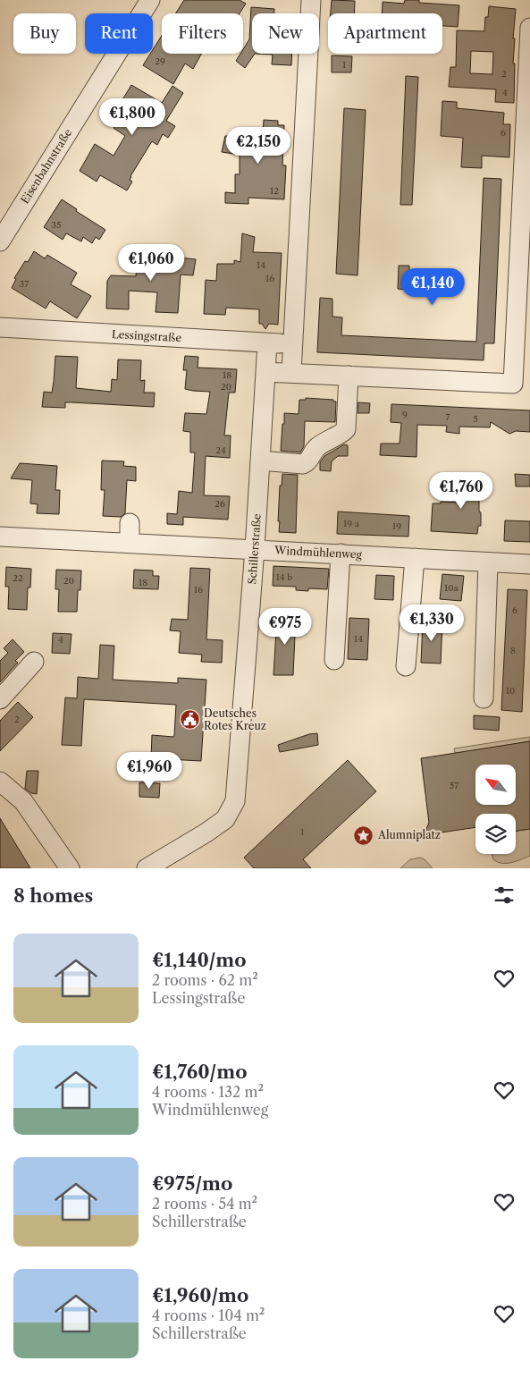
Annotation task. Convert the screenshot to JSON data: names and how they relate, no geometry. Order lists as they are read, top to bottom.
{
  "streets": {
    "street": [
      "Eisenbahnstraße",
      "Lessingstraße",
      "Schillerstraße",
      "Windmühlenweg"
    ]
  },
  "crossings": [
    ["Lessingstraße", "Schillerstraße"],
    ["Schillerstraße", "Windmühlenweg"]
  ],
  "places": {
    "public building": ["Deutsches Rotes Kreuz"],
    "place": ["Alumniplatz"]
  },
  "house_numbers": [
    "29",
    "1",
    "2",
    "4",
    "6",
    "12",
    "35",
    "14",
    "16",
    "37",
    "18",
    "20",
    "9",
    "7",
    "5",
    "24",
    "26",
    "19 a",
    "19",
    "14 b",
    "22",
    "20",
    "18",
    "10a",
    "16",
    "6",
    "14",
    "4",
    "8",
    "10",
    "2",
    "57",
    "1"
  ],
  "north": "top left",
  "page": {
    "chip": [
      "Buy",
      "Rent",
      "Filters",
      "New",
      "Apartment"
    ],
    "price": [
      "€1,800",
      "€2,150",
      "€1,060",
      "€1,140",
      "€1,760",
      "€1,330",
      "€975",
      "€1,960"
    ],
    "heading": "8 homes",
    "list": [
      {
        "name": "€1,140/mo",
        "note": "2 rooms · 62 m² · Lessingstraße"
      },
      {
        "name": "€1,760/mo",
        "note": "4 rooms · 132 m² · Windmühlenweg"
      },
      {
        "name": "€975/mo",
        "note": "2 rooms · 54 m² · Schillerstraße"
      },
      {
        "name": "€1,960/mo",
        "note": "4 rooms · 104 m² · Schillerstraße"
      }
    ]
  }
}
